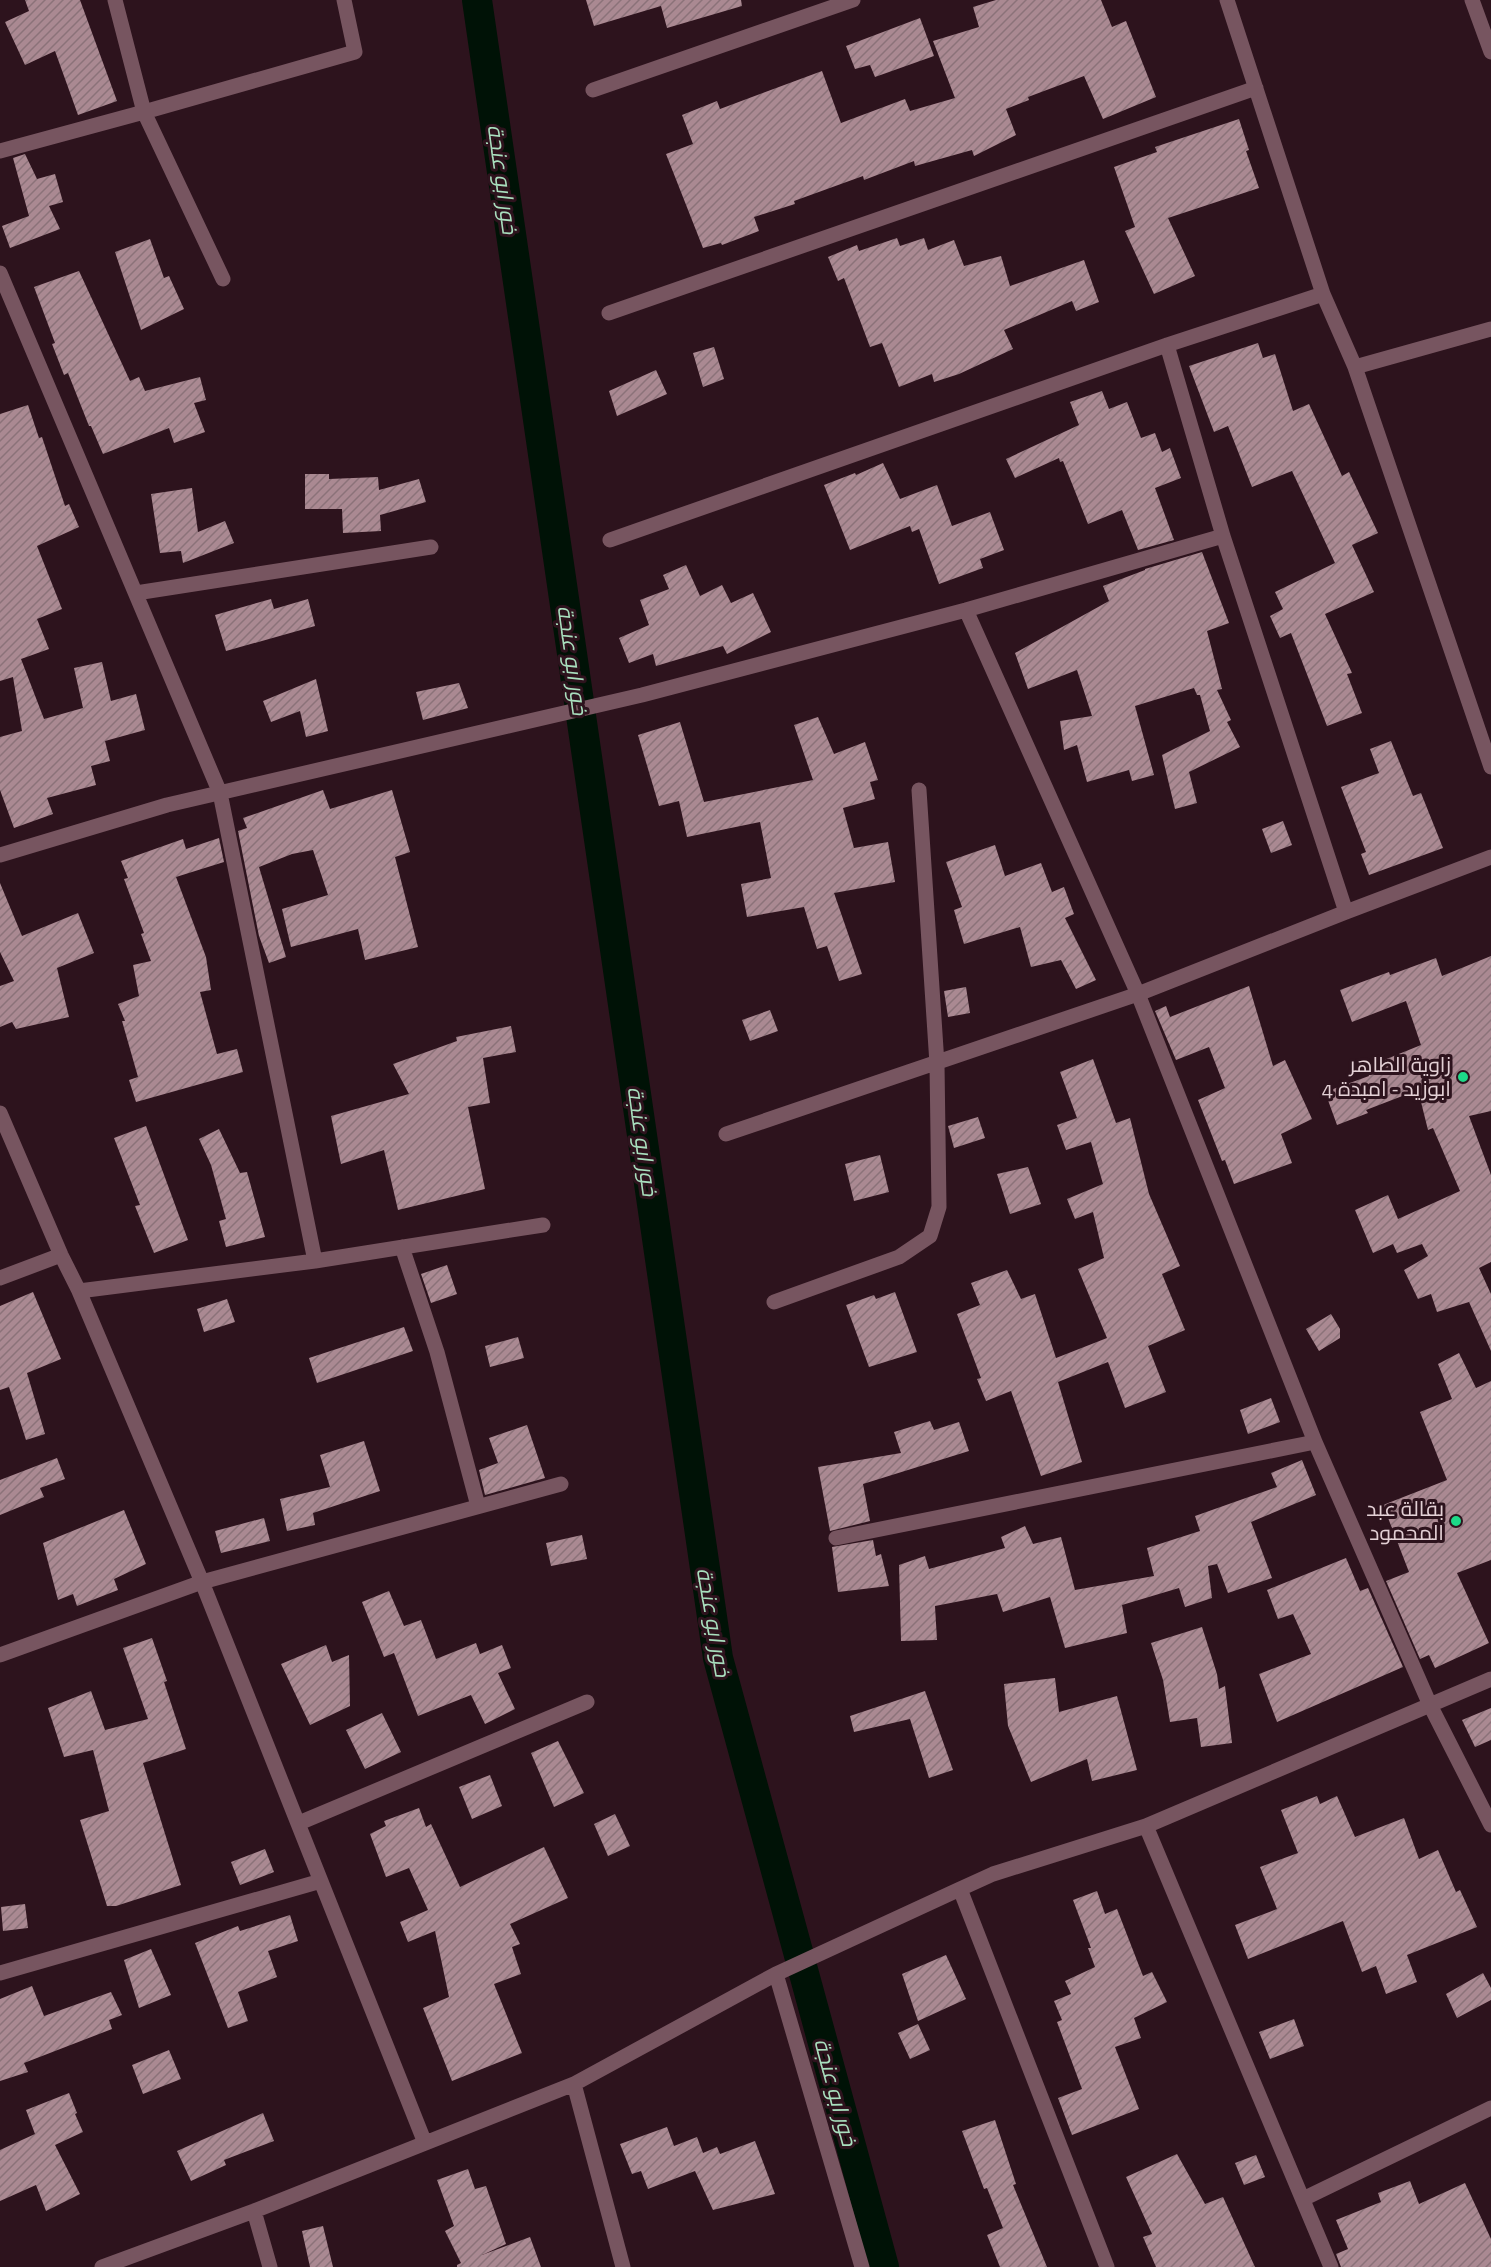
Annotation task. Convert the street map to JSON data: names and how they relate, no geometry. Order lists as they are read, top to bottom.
{
  "water": ["خور ابو عنجة"],
  "places": ["زاوية الطاهر ابوزيد - امبدة 4", "بقالة عبد المحمود"]
}
